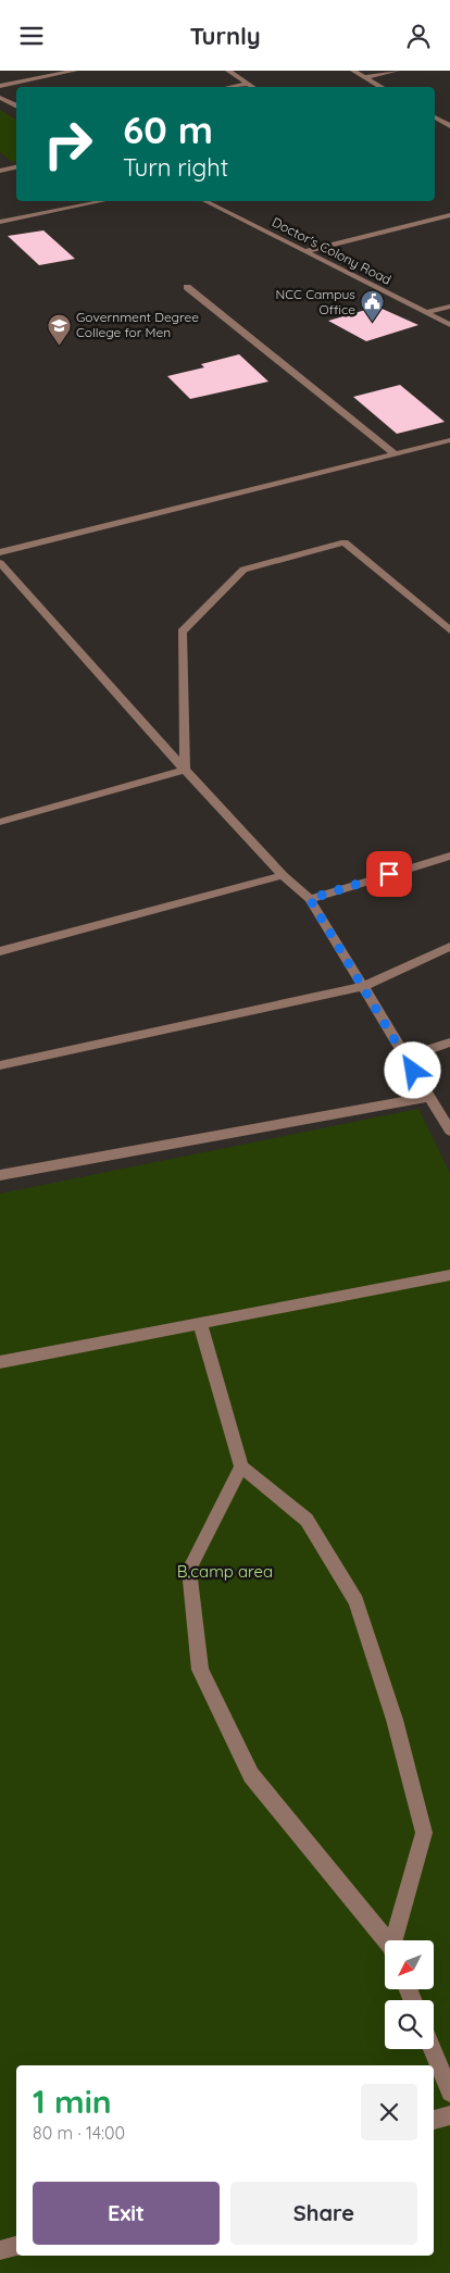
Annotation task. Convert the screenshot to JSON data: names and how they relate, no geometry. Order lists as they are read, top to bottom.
{
  "streets": {
    "street": ["Doctor's Colony Road"]
  },
  "parks": ["B.camp area"],
  "places": {
    "public building": ["NCC Campus Office"],
    "school or university": ["Government Degree College for Men"]
  },
  "north": "bottom left",
  "page": {
    "header": "Turnly",
    "turn": ["60 m", "Turn right"],
    "heading": ["1 min", "80 m · 14:00"],
    "buttons": ["Exit", "Share"]
  }
}
